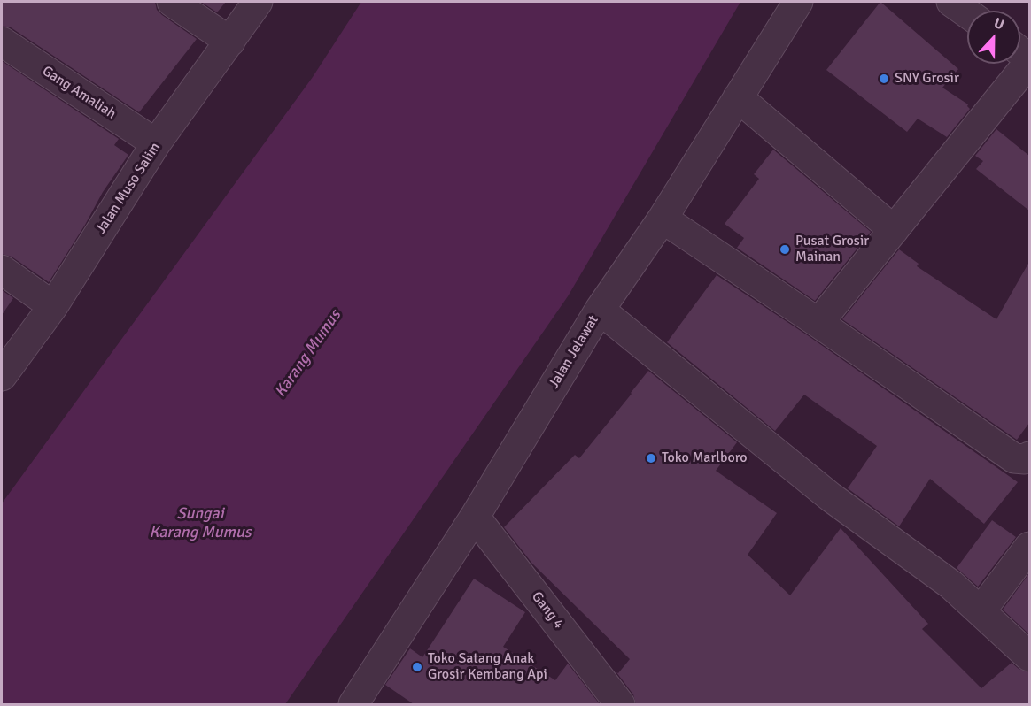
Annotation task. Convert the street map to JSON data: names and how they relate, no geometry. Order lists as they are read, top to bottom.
{
  "streets": {
    "street": [
      "Gang Amaliah",
      "Jalan Muso Salim",
      "Jalan Jelawat",
      "Gang 4"
    ]
  },
  "crossings": [
    ["Gang Amaliah", "Jalan Muso Salim"],
    ["Jalan Jelawat", "Gang 4"]
  ],
  "water": ["Karang Mumus", "Sungai Karang Mumus"],
  "places": [
    "SNY Grosir",
    "Pusat Grosir Mainan",
    "Toko Marlboro",
    "Toko Satang Anak Grosir Kembang Api"
  ],
  "north": "top"
}
